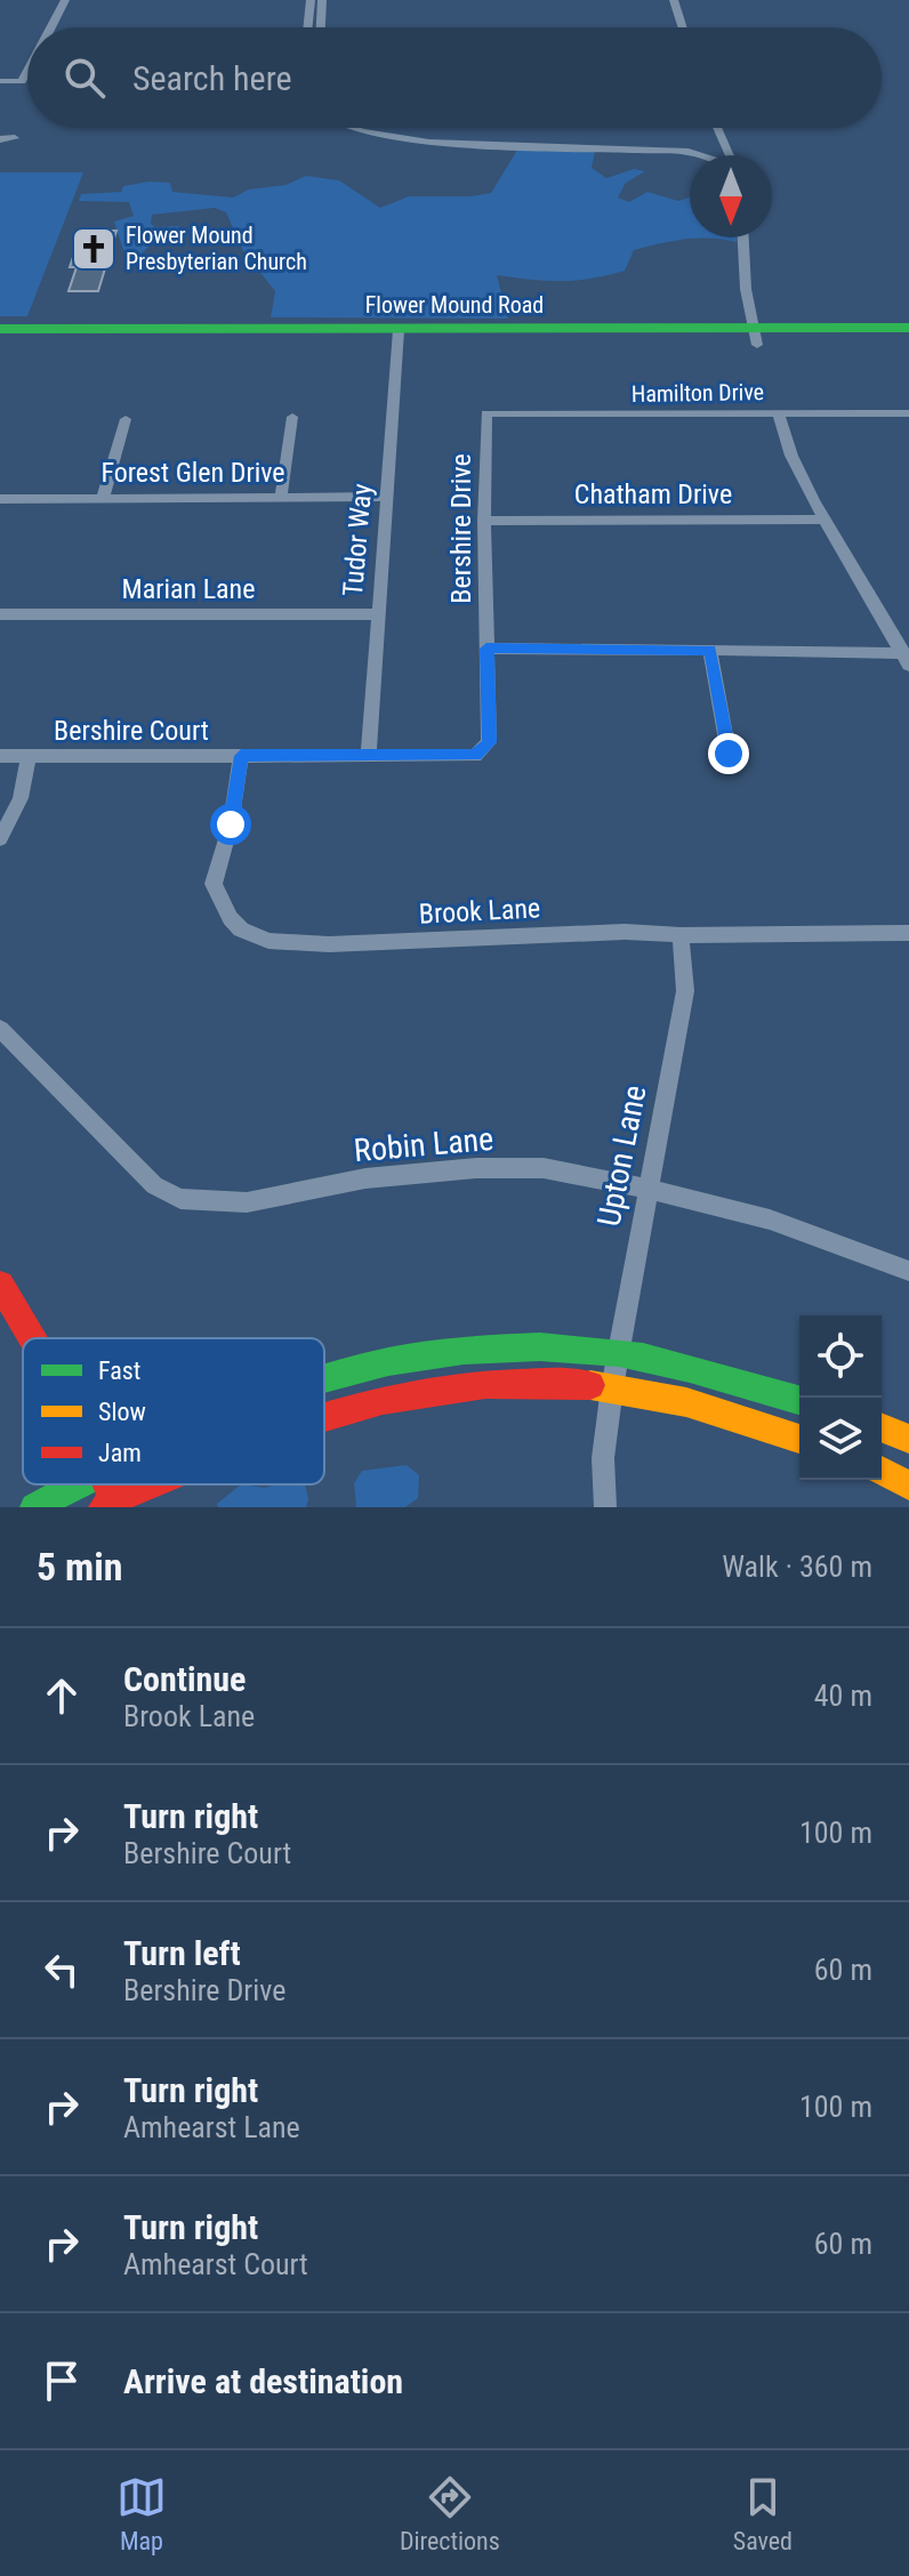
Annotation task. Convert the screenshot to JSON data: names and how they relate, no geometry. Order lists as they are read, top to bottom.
{
  "streets": {
    "main road": ["Flower Mound Road"],
    "street": [
      "Hamilton Drive",
      "Forest Glen Drive",
      "Chatham Drive",
      "Bershire Drive",
      "Tudor Way",
      "Marian Lane",
      "Bershire Court",
      "Brook Lane",
      "Robin Lane",
      "Upton Lane"
    ]
  },
  "crossings": [
    ["Flower Mound Road", "Tudor Way"],
    ["Hamilton Drive", "Bershire Drive"],
    ["Forest Glen Drive", "Tudor Way"],
    ["Chatham Drive", "Bershire Drive"],
    ["Bershire Drive", "Bershire Court"],
    ["Tudor Way", "Marian Lane"],
    ["Tudor Way", "Bershire Court"],
    ["Bershire Court", "Brook Lane"],
    ["Brook Lane", "Upton Lane"],
    ["Robin Lane", "Upton Lane"]
  ],
  "places": {
    "church": ["Flower Mound Presbyterian Church"]
  },
  "legend": ["Fast", "Slow", "Jam"],
  "north": "bottom",
  "page": {
    "search": "Search here",
    "heading": ["5 min", "Walk · 360 m"],
    "list": [
      ["Continue", "Brook Lane", "40 m"],
      ["Turn right", "Bershire Court", "100 m"],
      ["Turn left", "Bershire Drive", "60 m"],
      ["Turn right", "Amhearst Lane", "100 m"],
      ["Turn right", "Amhearst Court", "60 m"],
      "Arrive at destination"
    ],
    "nav": ["Map", "Directions", "Saved"]
  }
}
